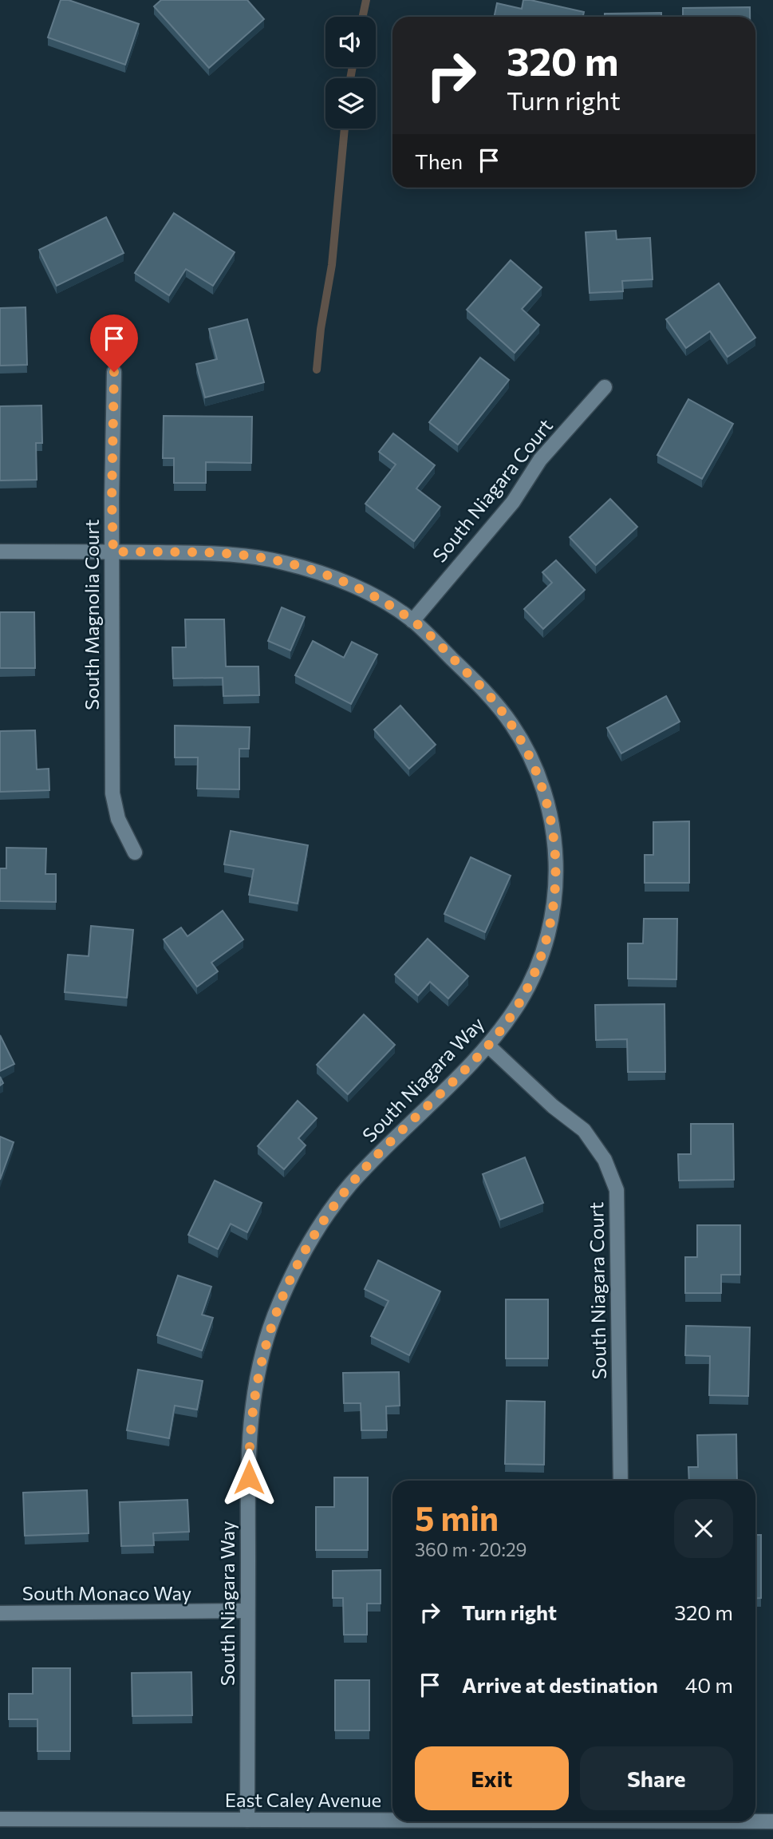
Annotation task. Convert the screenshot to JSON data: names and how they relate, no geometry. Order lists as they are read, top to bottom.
{
  "streets": {
    "street": [
      "South Niagara Court",
      "South Magnolia Court",
      "South Niagara Way",
      "South Monaco Way",
      "East Caley Avenue"
    ]
  },
  "crossings": [
    ["South Niagara Court", "South Niagara Way"],
    ["South Magnolia Court", "South Niagara Way"],
    ["South Niagara Way", "South Monaco Way"],
    ["South Niagara Way", "East Caley Avenue"]
  ],
  "page": {
    "turn": ["320 m", "Turn right"],
    "then": "Then",
    "heading": ["5 min", "360 m · 20:29"],
    "list": [
      {
        "name": "Turn right",
        "value": "320 m"
      },
      {
        "name": "Arrive at destination",
        "value": "40 m"
      }
    ],
    "buttons": ["Exit", "Share"]
  }
}
